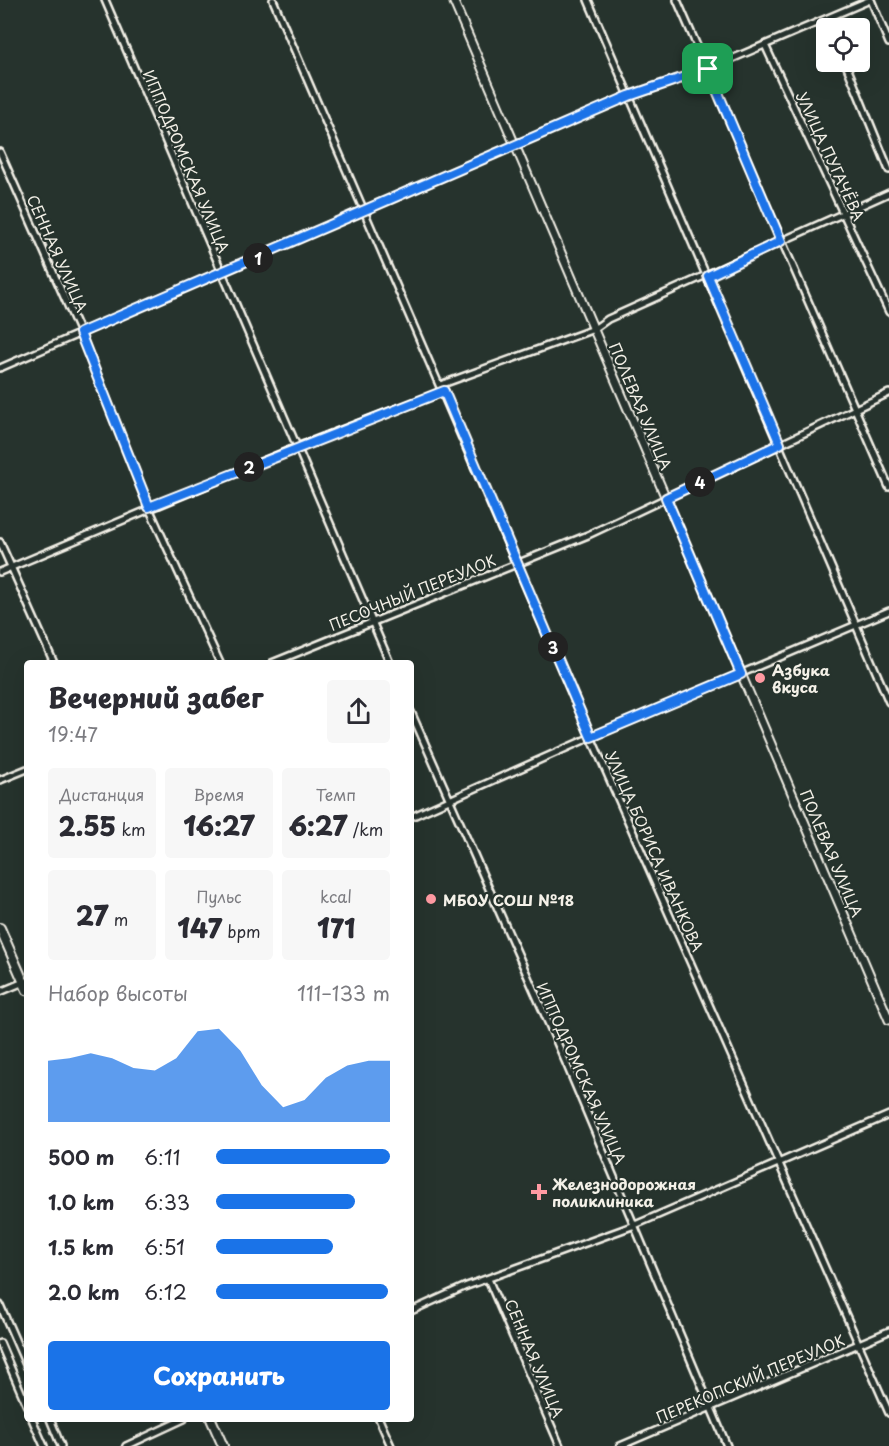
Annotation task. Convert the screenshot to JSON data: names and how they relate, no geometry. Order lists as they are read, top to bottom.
{
  "streets": {
    "street": [
      "УЛИЦА ПУГАЧЁВА",
      "ИППОДРОМСКАЯ УЛИЦА",
      "СЕННАЯ УЛИЦА",
      "ПОЛЕВАЯ УЛИЦА",
      "ПЕСОЧНЫЙ ПЕРЕУЛОК",
      "УЛИЦА БОРИСА ИВАНКОВА",
      "ПЕРЕКОПСКИЙ ПЕРЕУЛОК"
    ]
  },
  "crossings": [
    ["ИППОДРОМСКАЯ УЛИЦА", "ПЕСОЧНЫЙ ПЕРЕУЛОК"],
    ["ИППОДРОМСКАЯ УЛИЦА", "ПЕРЕКОПСКИЙ ПЕРЕУЛОК"],
    ["ПОЛЕВАЯ УЛИЦА", "ПЕСОЧНЫЙ ПЕРЕУЛОК"],
    ["ПЕСОЧНЫЙ ПЕРЕУЛОК", "УЛИЦА БОРИСА ИВАНКОВА"],
    ["УЛИЦА БОРИСА ИВАНКОВА", "ПЕРЕКОПСКИЙ ПЕРЕУЛОК"]
  ],
  "places": {
    "other": ["Азбука вкуса", "МБОУ СОШ №18"],
    "health": ["Железнодорожная поликлиника"]
  },
  "page": {
    "pins": [
      "1",
      "2",
      "4",
      "3"
    ],
    "heading": ["Вечерний забег", "19:47"],
    "stats": [
      ["Дистанция", "2.55 km"],
      ["Время", "16:27"],
      ["Темп", "6:27 /km"],
      ["27 m"],
      ["Пульс", "147 bpm"],
      ["kcal", "171"]
    ],
    "chart": ["Набор высоты", "111–133 m"],
    "list": [
      {
        "name": "500 m",
        "note": "6:11"
      },
      {
        "name": "1.0 km",
        "note": "6:33"
      },
      {
        "name": "1.5 km",
        "note": "6:51"
      },
      {
        "name": "2.0 km",
        "note": "6:12"
      }
    ],
    "buttons": "Сохранить"
  }
}
